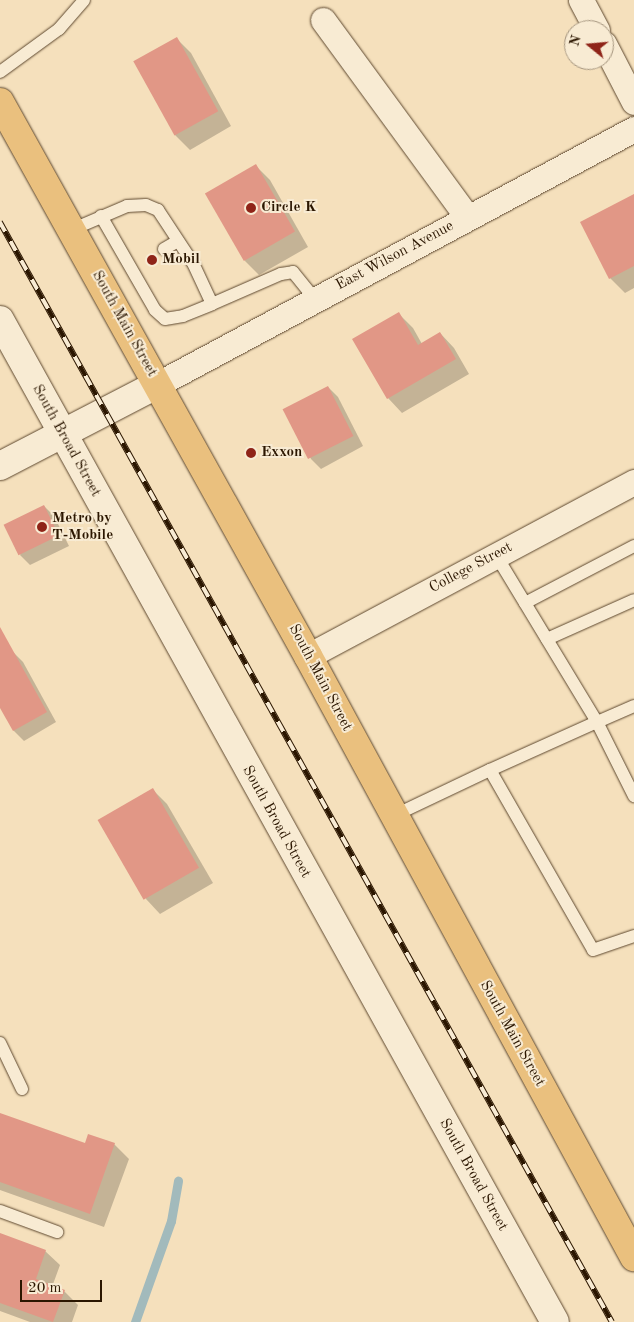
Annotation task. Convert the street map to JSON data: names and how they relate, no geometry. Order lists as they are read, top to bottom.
{
  "streets": {
    "main road": ["South Main Street"],
    "street": ["East Wilson Avenue", "South Broad Street", "College Street"]
  },
  "crossings": [
    ["East Wilson Avenue", "South Main Street"],
    ["South Main Street", "College Street"]
  ],
  "places": [
    "Circle K",
    "Mobil",
    "Exxon",
    "Metro by T-Mobile"
  ],
  "scale_bar": "20 m",
  "north": "left"
}
